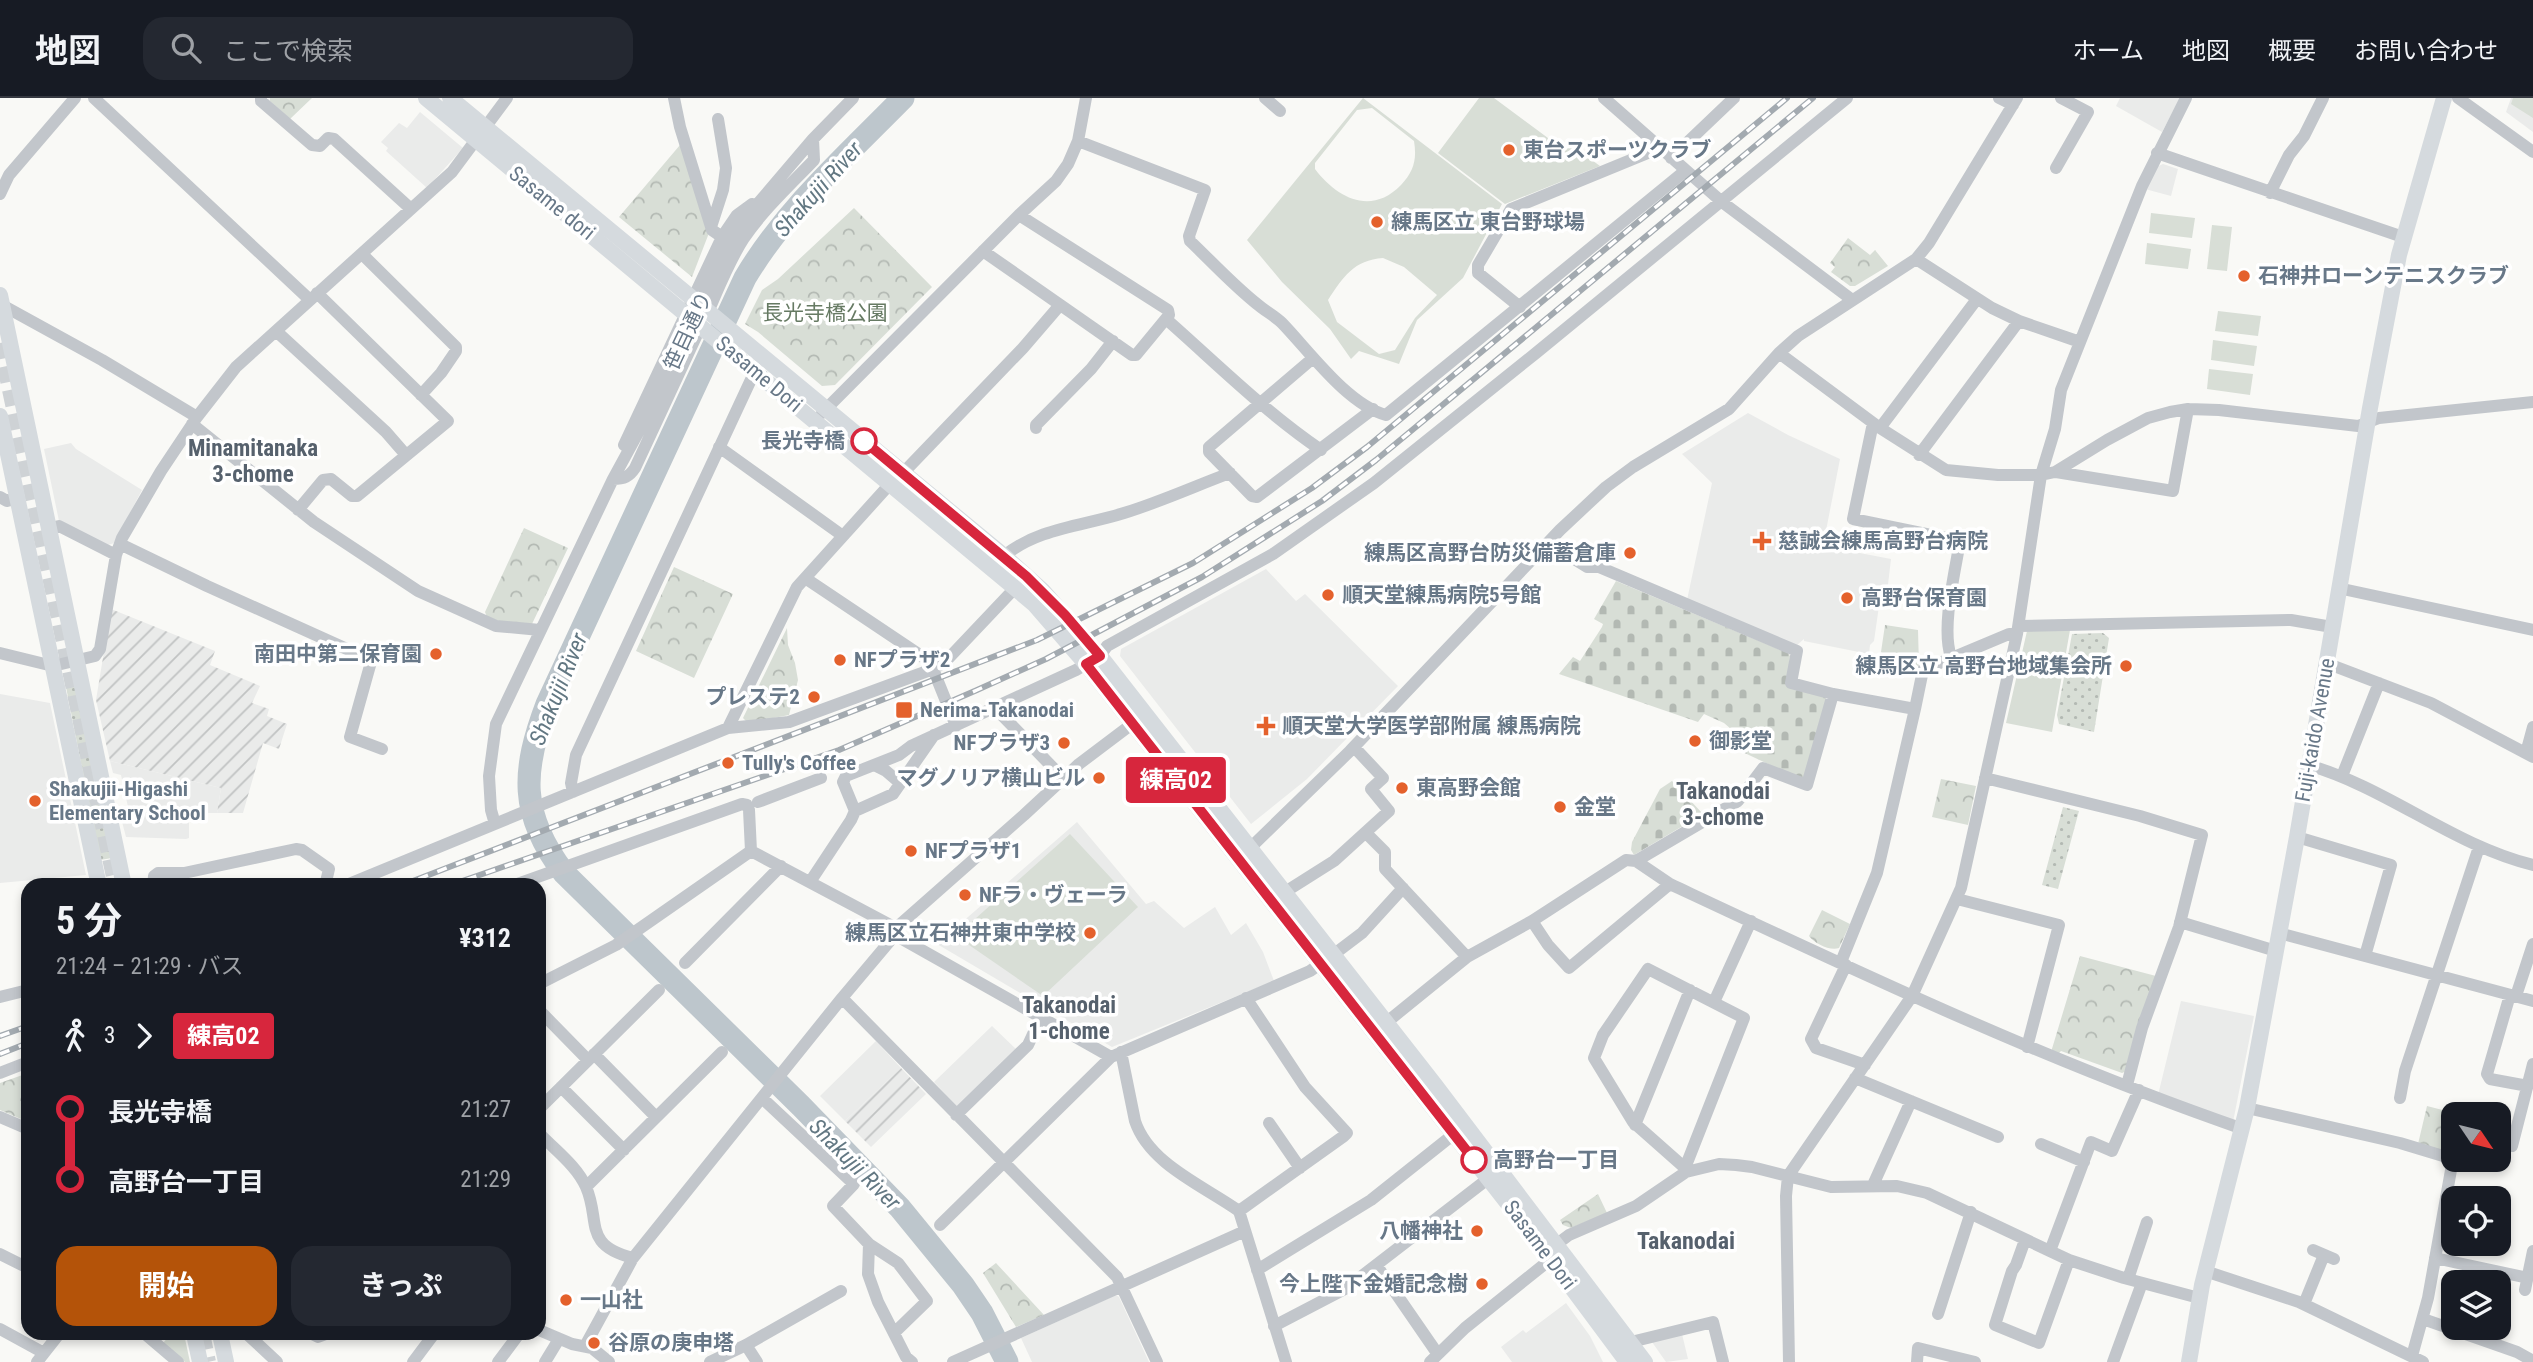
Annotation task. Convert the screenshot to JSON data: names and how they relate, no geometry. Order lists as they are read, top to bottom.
{
  "streets": {
    "main road": ["Sasame Dori", "Fuji-kaido Avenue"],
    "street": ["笹目通り"]
  },
  "districts": [
    "Minamitanaka 3-chome",
    "Takanodai 3-chome",
    "Takanodai 1-chome",
    "Takanodai"
  ],
  "water": ["Shakujii River"],
  "parks": ["長光寺橋公園"],
  "places": {
    "other": [
      "東台スポーツクラブ",
      "練馬区立 東台野球場",
      "石神井ローンテニスクラブ",
      "長光寺橋",
      "練馬区高野台防災備蓄倉庫",
      "順天堂練馬病院5号館",
      "高野台保育園",
      "南田中第二保育園",
      "NFプラザ2",
      "練馬区立 高野台地域集会所",
      "プレステ2",
      "御影堂",
      "NFプラザ3",
      "Tully's Coffee",
      "マグノリア横山ビル",
      "東高野会館",
      "Shakujii-Higashi Elementary School",
      "金堂",
      "NFプラザ1",
      "NFラ・ヴェーラ",
      "練馬区立石神井東中学校",
      "高野台一丁目",
      "八幡神社",
      "今上陛下金婚記念樹",
      "一山社",
      "谷原の庚申塔"
    ],
    "health": ["慈誠会練馬高野台病院", "順天堂大学医学部附属 練馬病院"],
    "transit": ["Nerima-Takanodai"]
  },
  "lines": ["bus line 練高02"],
  "north": "bottom right",
  "page": {
    "header": "地図",
    "search": "ここで検索",
    "nav": [
      "ホーム",
      "地図",
      "概要",
      "お問い合わせ"
    ],
    "on_map": "練高02",
    "heading": ["5 分", "21:24 – 21:29 · バス", "¥312"],
    "legs": ["3", "練高02"],
    "list": [
      {
        "name": "長光寺橋",
        "value": "21:27"
      },
      {
        "name": "高野台一丁目",
        "value": "21:29"
      }
    ],
    "buttons": ["開始", "きっぷ"]
  }
}
